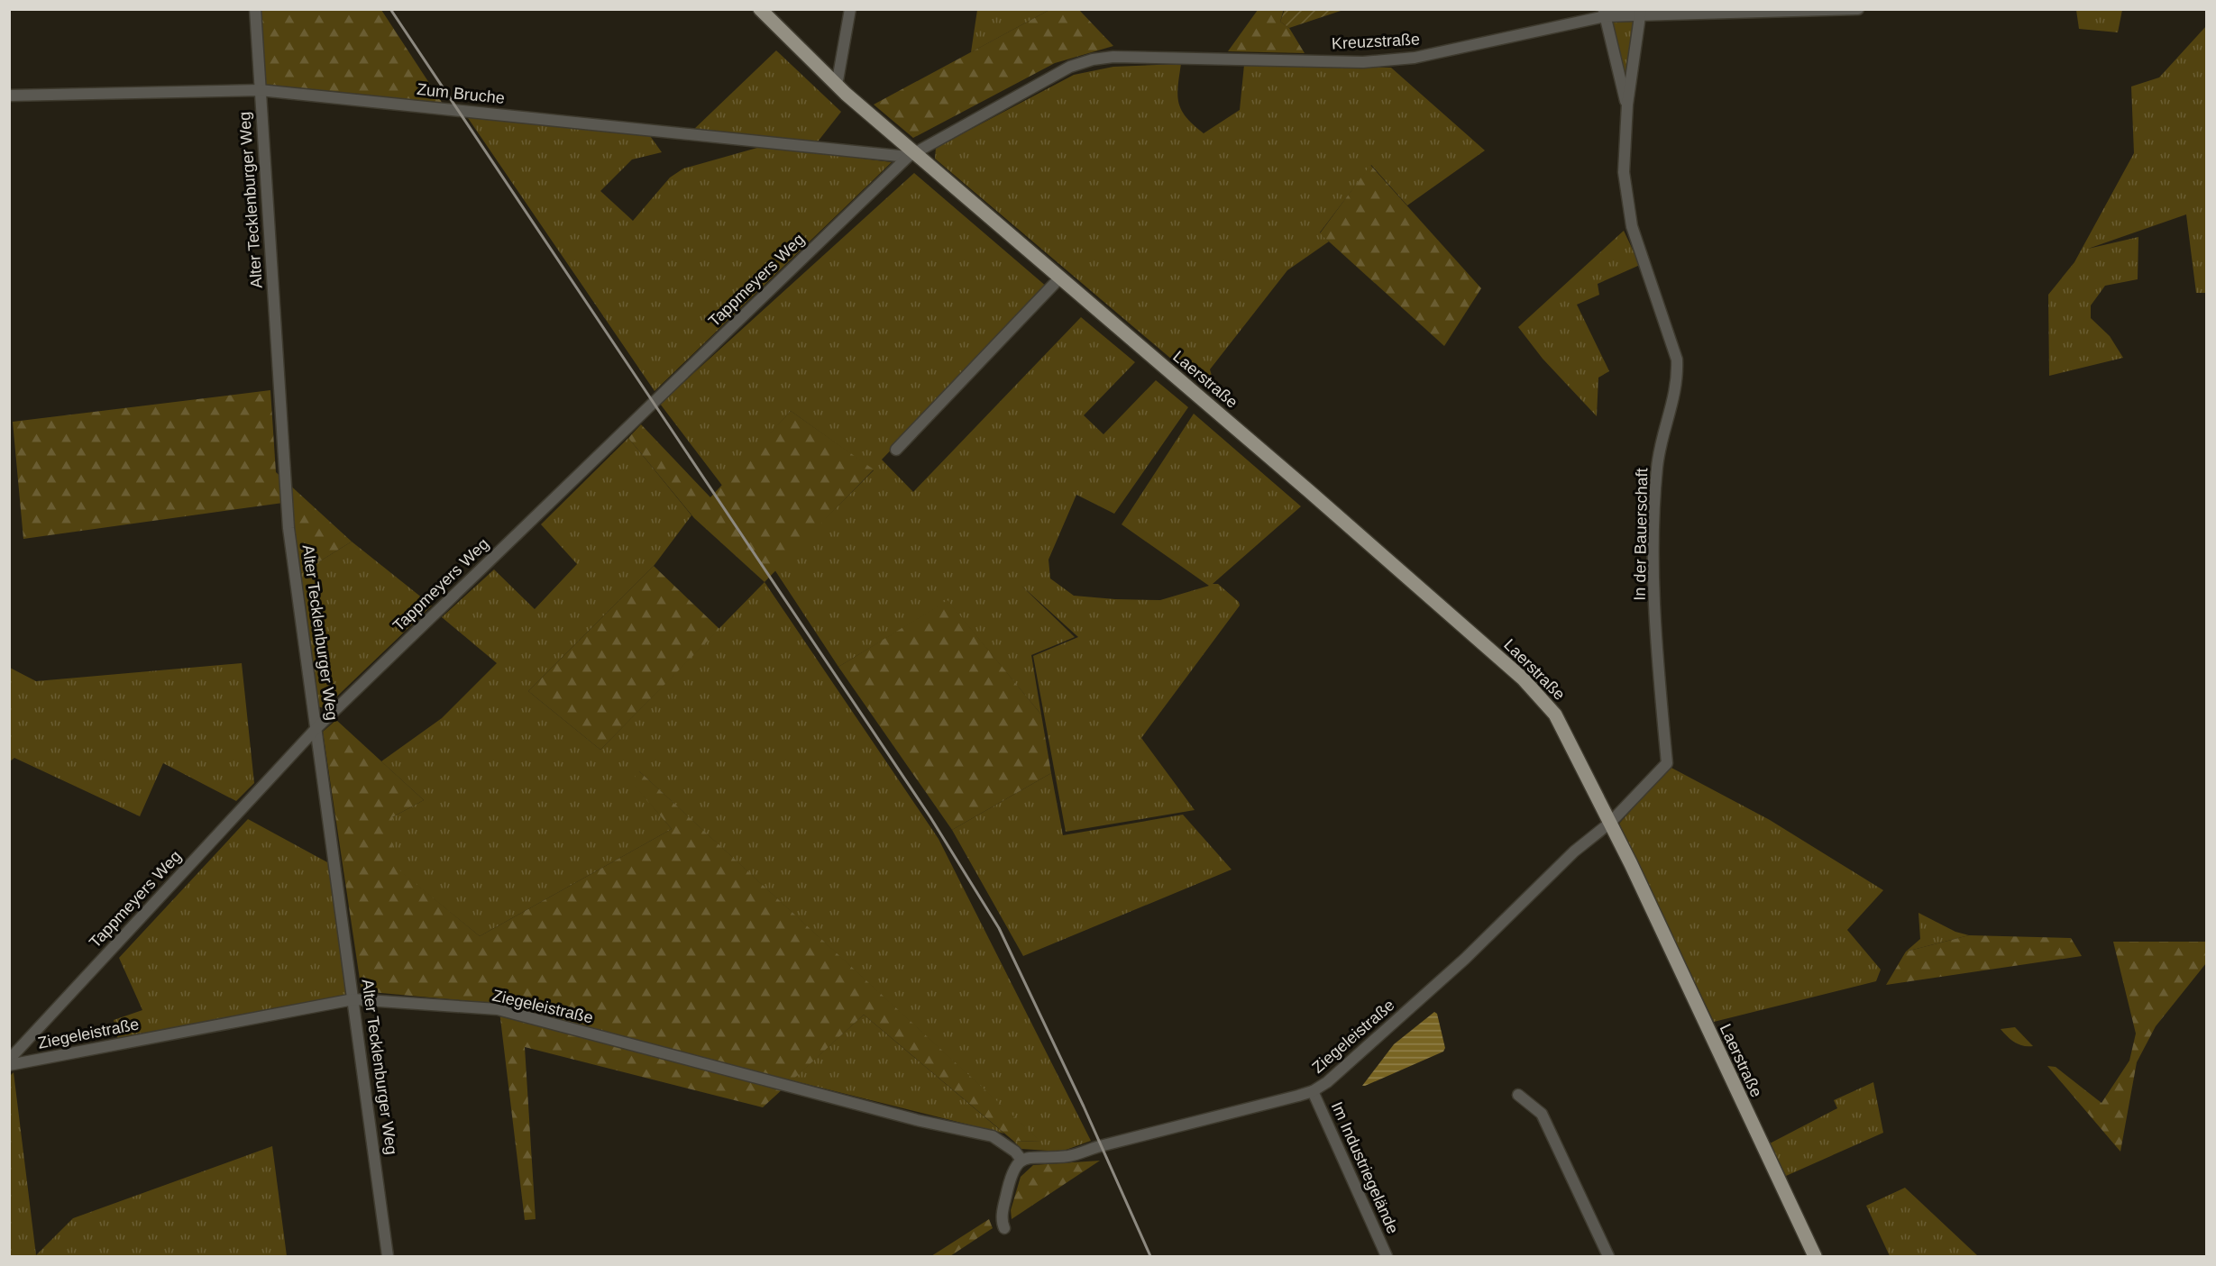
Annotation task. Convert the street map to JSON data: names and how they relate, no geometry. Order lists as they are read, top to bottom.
{
  "streets": {
    "main road": ["Laerstraße"],
    "street": [
      "Kreuzstraße",
      "Zum Bruche",
      "Alter Tecklenburger Weg",
      "Tappmeyers Weg",
      "In der Bauerschaft",
      "Ziegeleistraße",
      "Im Industriegelände"
    ]
  },
  "crossings": [
    ["Kreuzstraße", "Zum Bruche"],
    ["Kreuzstraße", "Tappmeyers Weg"],
    ["Kreuzstraße", "Laerstraße"],
    ["Kreuzstraße", "In der Bauerschaft"],
    ["Zum Bruche", "Alter Tecklenburger Weg"],
    ["Zum Bruche", "Tappmeyers Weg"],
    ["Zum Bruche", "Laerstraße"],
    ["Alter Tecklenburger Weg", "Tappmeyers Weg"],
    ["Alter Tecklenburger Weg", "Ziegeleistraße"],
    ["Tappmeyers Weg", "Laerstraße"],
    ["Laerstraße", "In der Bauerschaft"],
    ["Laerstraße", "Ziegeleistraße"],
    ["In der Bauerschaft", "Ziegeleistraße"],
    ["Ziegeleistraße", "Im Industriegelände"]
  ]
}
